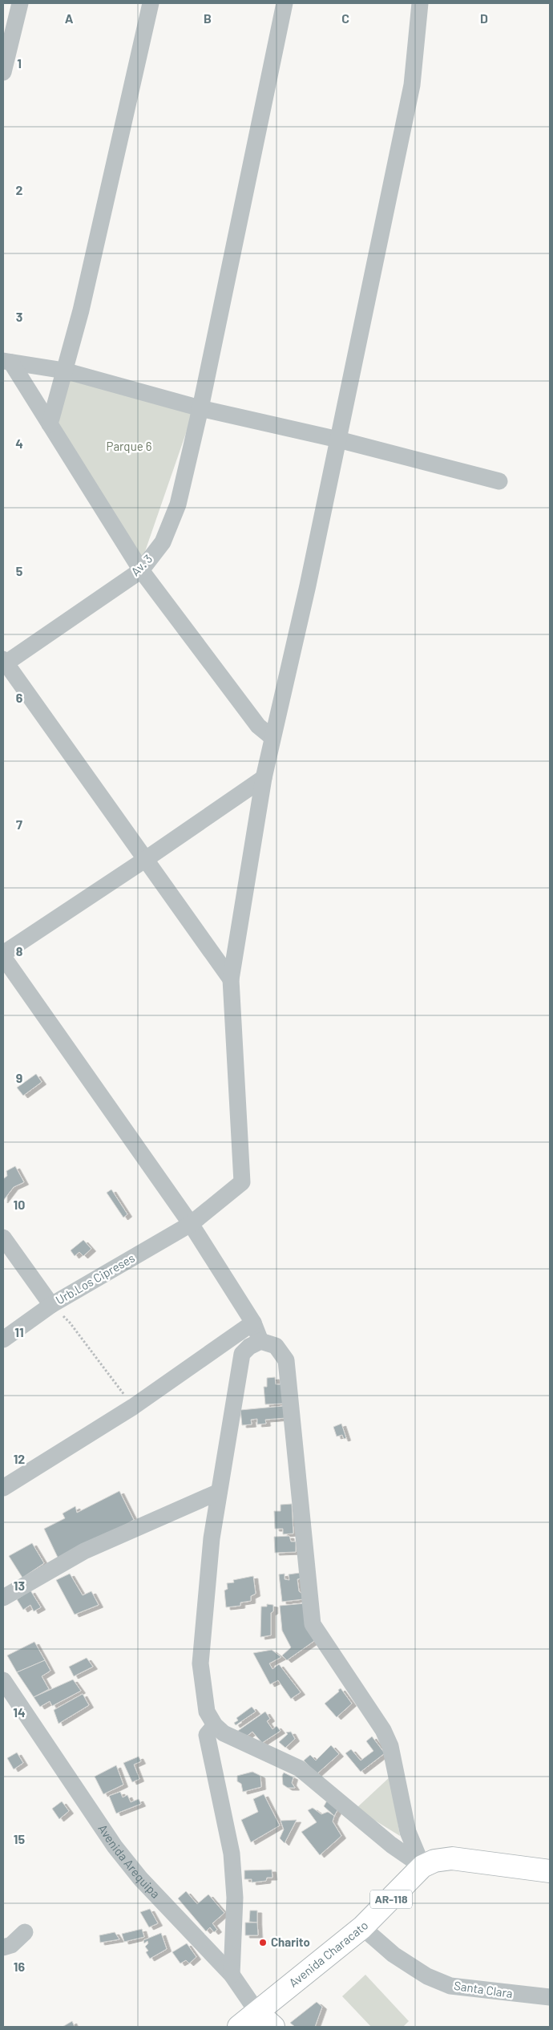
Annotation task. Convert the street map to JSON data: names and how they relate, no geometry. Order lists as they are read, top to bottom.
{
  "streets": {
    "main road": ["AR-118", "Avenida Characato"],
    "street": [
      "Av. 3",
      "Urb.Los Cipreses",
      "Avenida Arequipa",
      "Santa Clara"
    ]
  },
  "crossings": [
    ["Avenida Arequipa", "Avenida Characato"],
    ["Avenida Characato", "Santa Clara"]
  ],
  "parks": ["Parque 6"],
  "places": ["Charito"],
  "grid": {
    "columns": [
      "A",
      "B",
      "C",
      "D"
    ],
    "rows": [
      "1",
      "2",
      "3",
      "4",
      "5",
      "6",
      "7",
      "8",
      "9",
      "10",
      "11",
      "12",
      "13",
      "14",
      "15",
      "16"
    ]
  }
}
